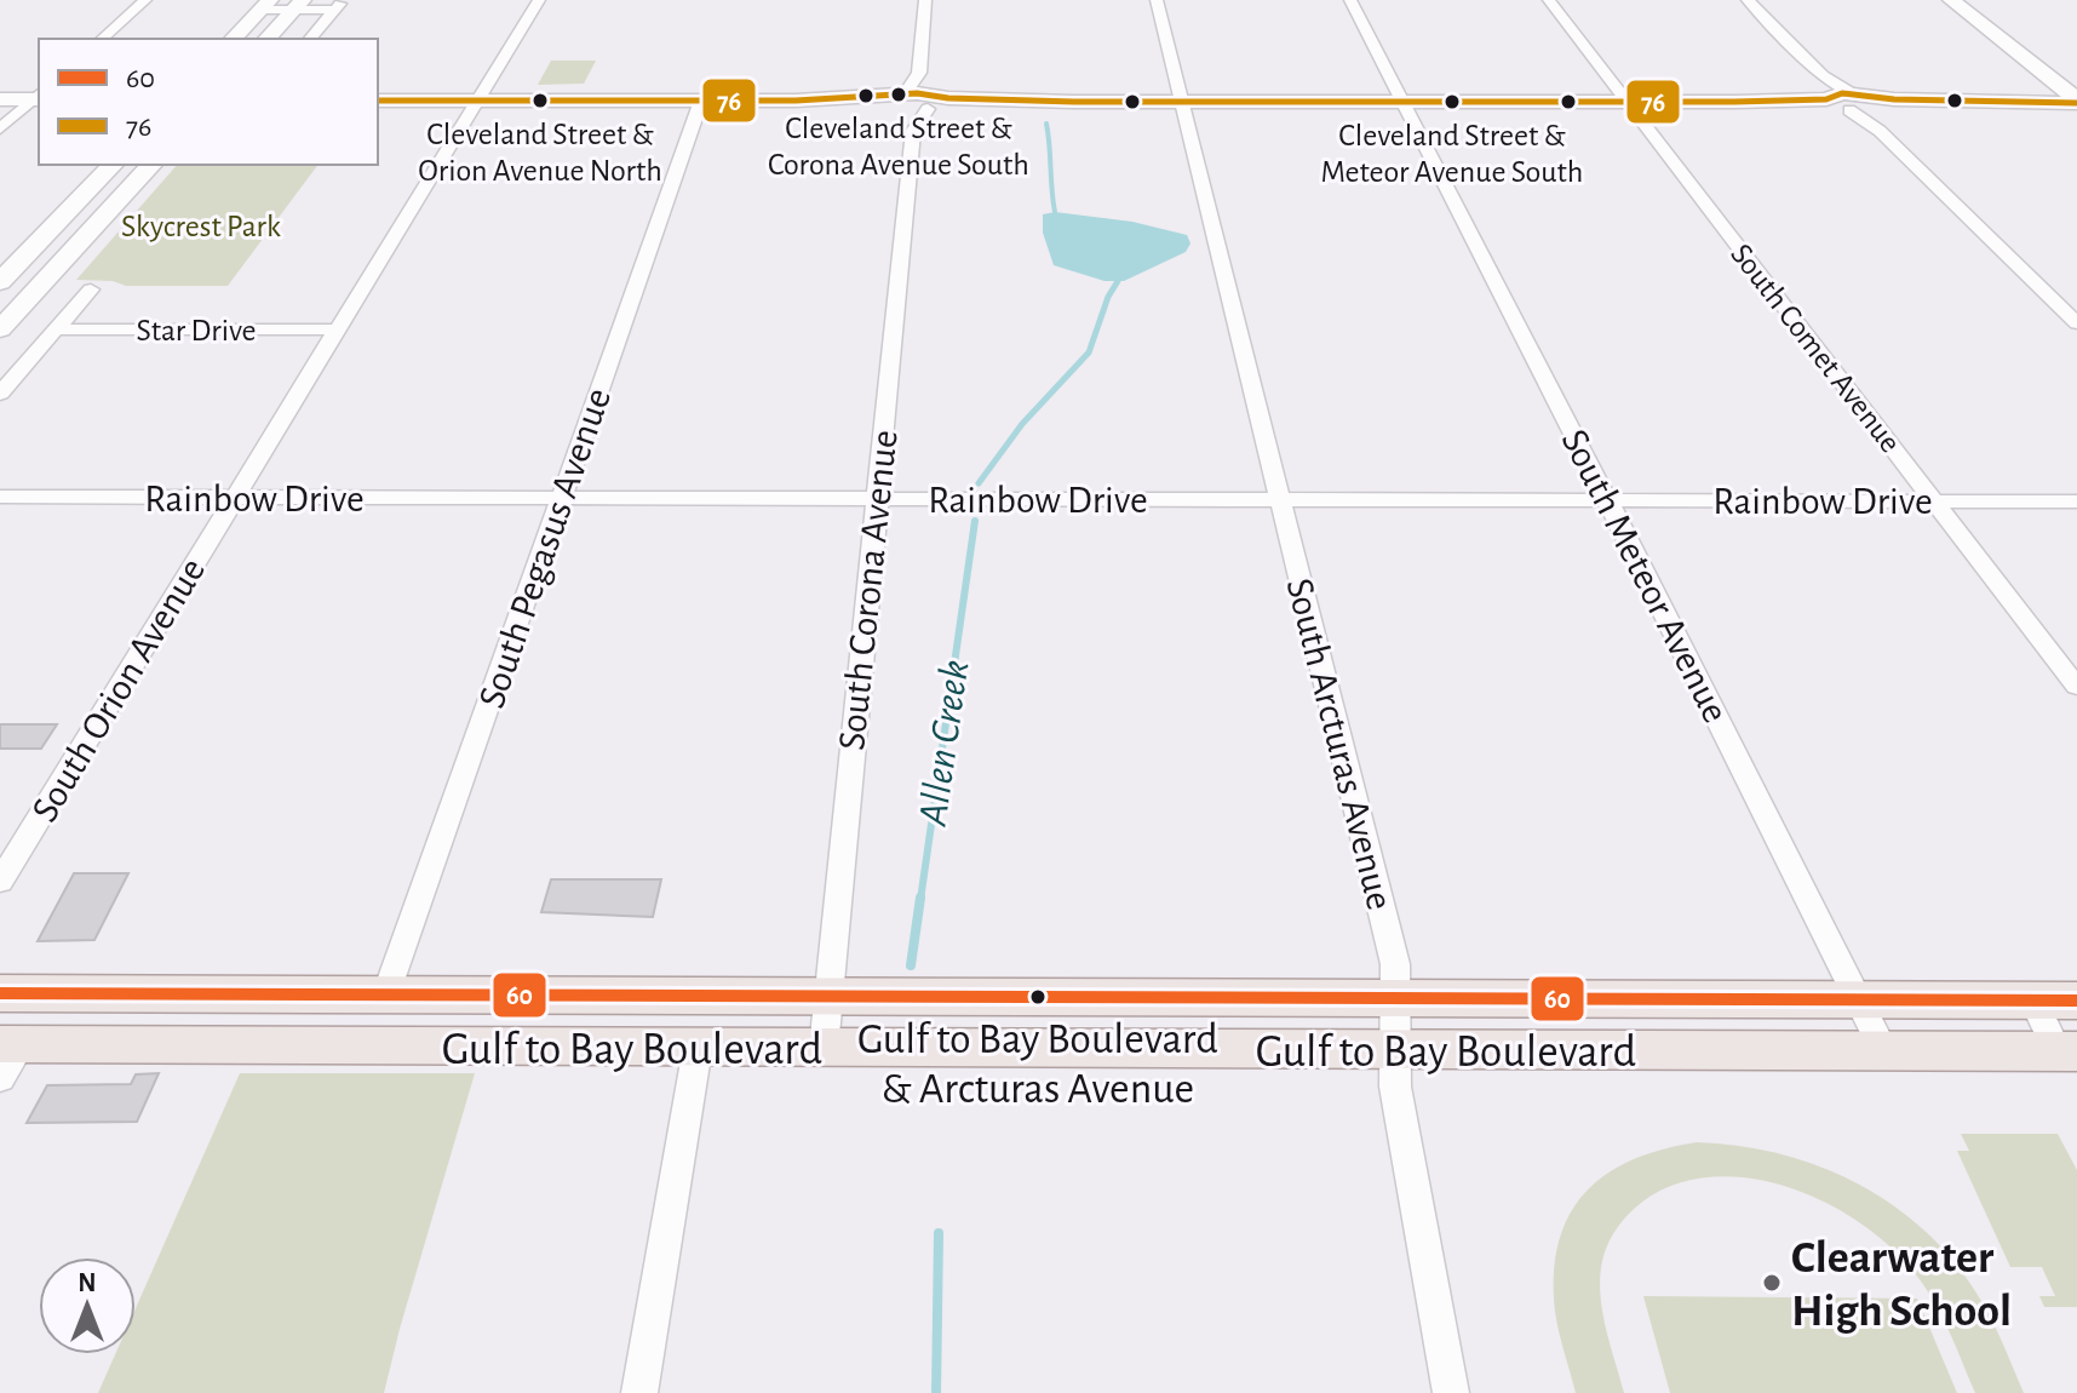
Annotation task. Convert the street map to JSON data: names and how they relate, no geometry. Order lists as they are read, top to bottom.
{
  "streets": {
    "main road": ["Gulf to Bay Boulevard"],
    "street": [
      "Star Drive",
      "South Comet Avenue",
      "Rainbow Drive",
      "South Pegasus Avenue",
      "South Meteor Avenue",
      "South Corona Avenue",
      "South Orion Avenue",
      "South Arcturas Avenue"
    ]
  },
  "crossings": [
    ["Star Drive", "South Orion Avenue"],
    ["South Comet Avenue", "Rainbow Drive"],
    ["Rainbow Drive", "South Pegasus Avenue"],
    ["Rainbow Drive", "South Meteor Avenue"],
    ["Rainbow Drive", "South Corona Avenue"],
    ["Rainbow Drive", "South Orion Avenue"],
    ["Rainbow Drive", "South Arcturas Avenue"],
    ["South Pegasus Avenue", "Gulf to Bay Boulevard"],
    ["South Meteor Avenue", "Gulf to Bay Boulevard"],
    ["South Corona Avenue", "Gulf to Bay Boulevard"],
    ["South Arcturas Avenue", "Gulf to Bay Boulevard"]
  ],
  "water": ["Allen Creek"],
  "parks": ["Skycrest Park"],
  "places": [
    "Cleveland Street & Corona Avenue South",
    "Cleveland Street & Orion Avenue North",
    "Cleveland Street & Meteor Avenue South",
    "Gulf to Bay Boulevard & Arcturas Avenue",
    "Clearwater High School"
  ],
  "lines": ["transit line 76", "transit line 60"],
  "legend": ["60", "76"],
  "north": "top"
}
